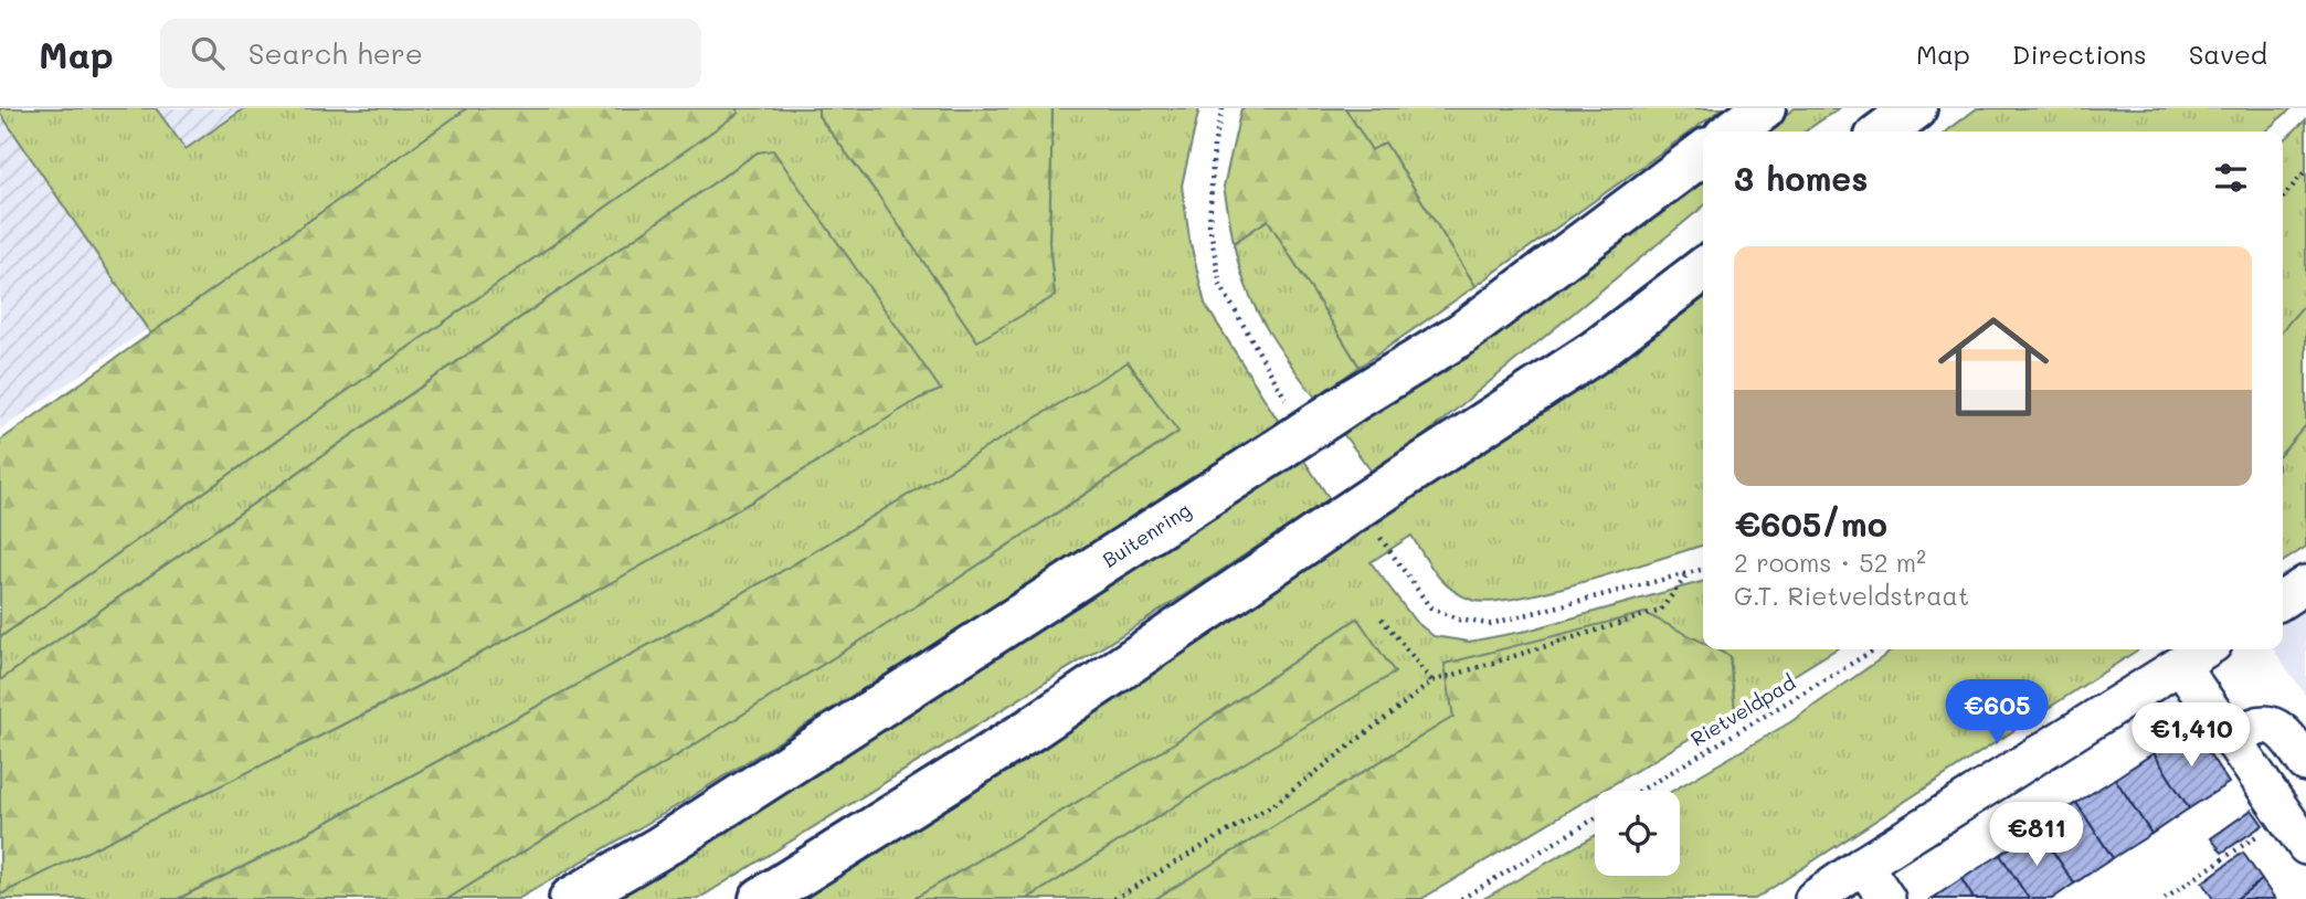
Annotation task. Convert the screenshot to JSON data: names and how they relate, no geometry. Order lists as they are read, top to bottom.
{
  "streets": {
    "highway": ["Buitenring"],
    "path": ["Rietveldpad"]
  },
  "page": {
    "header": "Map",
    "search": "Search here",
    "nav": ["Map", "Directions", "Saved"],
    "heading": "3 homes",
    "list": [
      {
        "name": "€605/mo",
        "note": "2 rooms · 52 m² · G.T. Rietveldstraat"
      }
    ],
    "price": ["€605", "€1,410", "€811"]
  }
}
